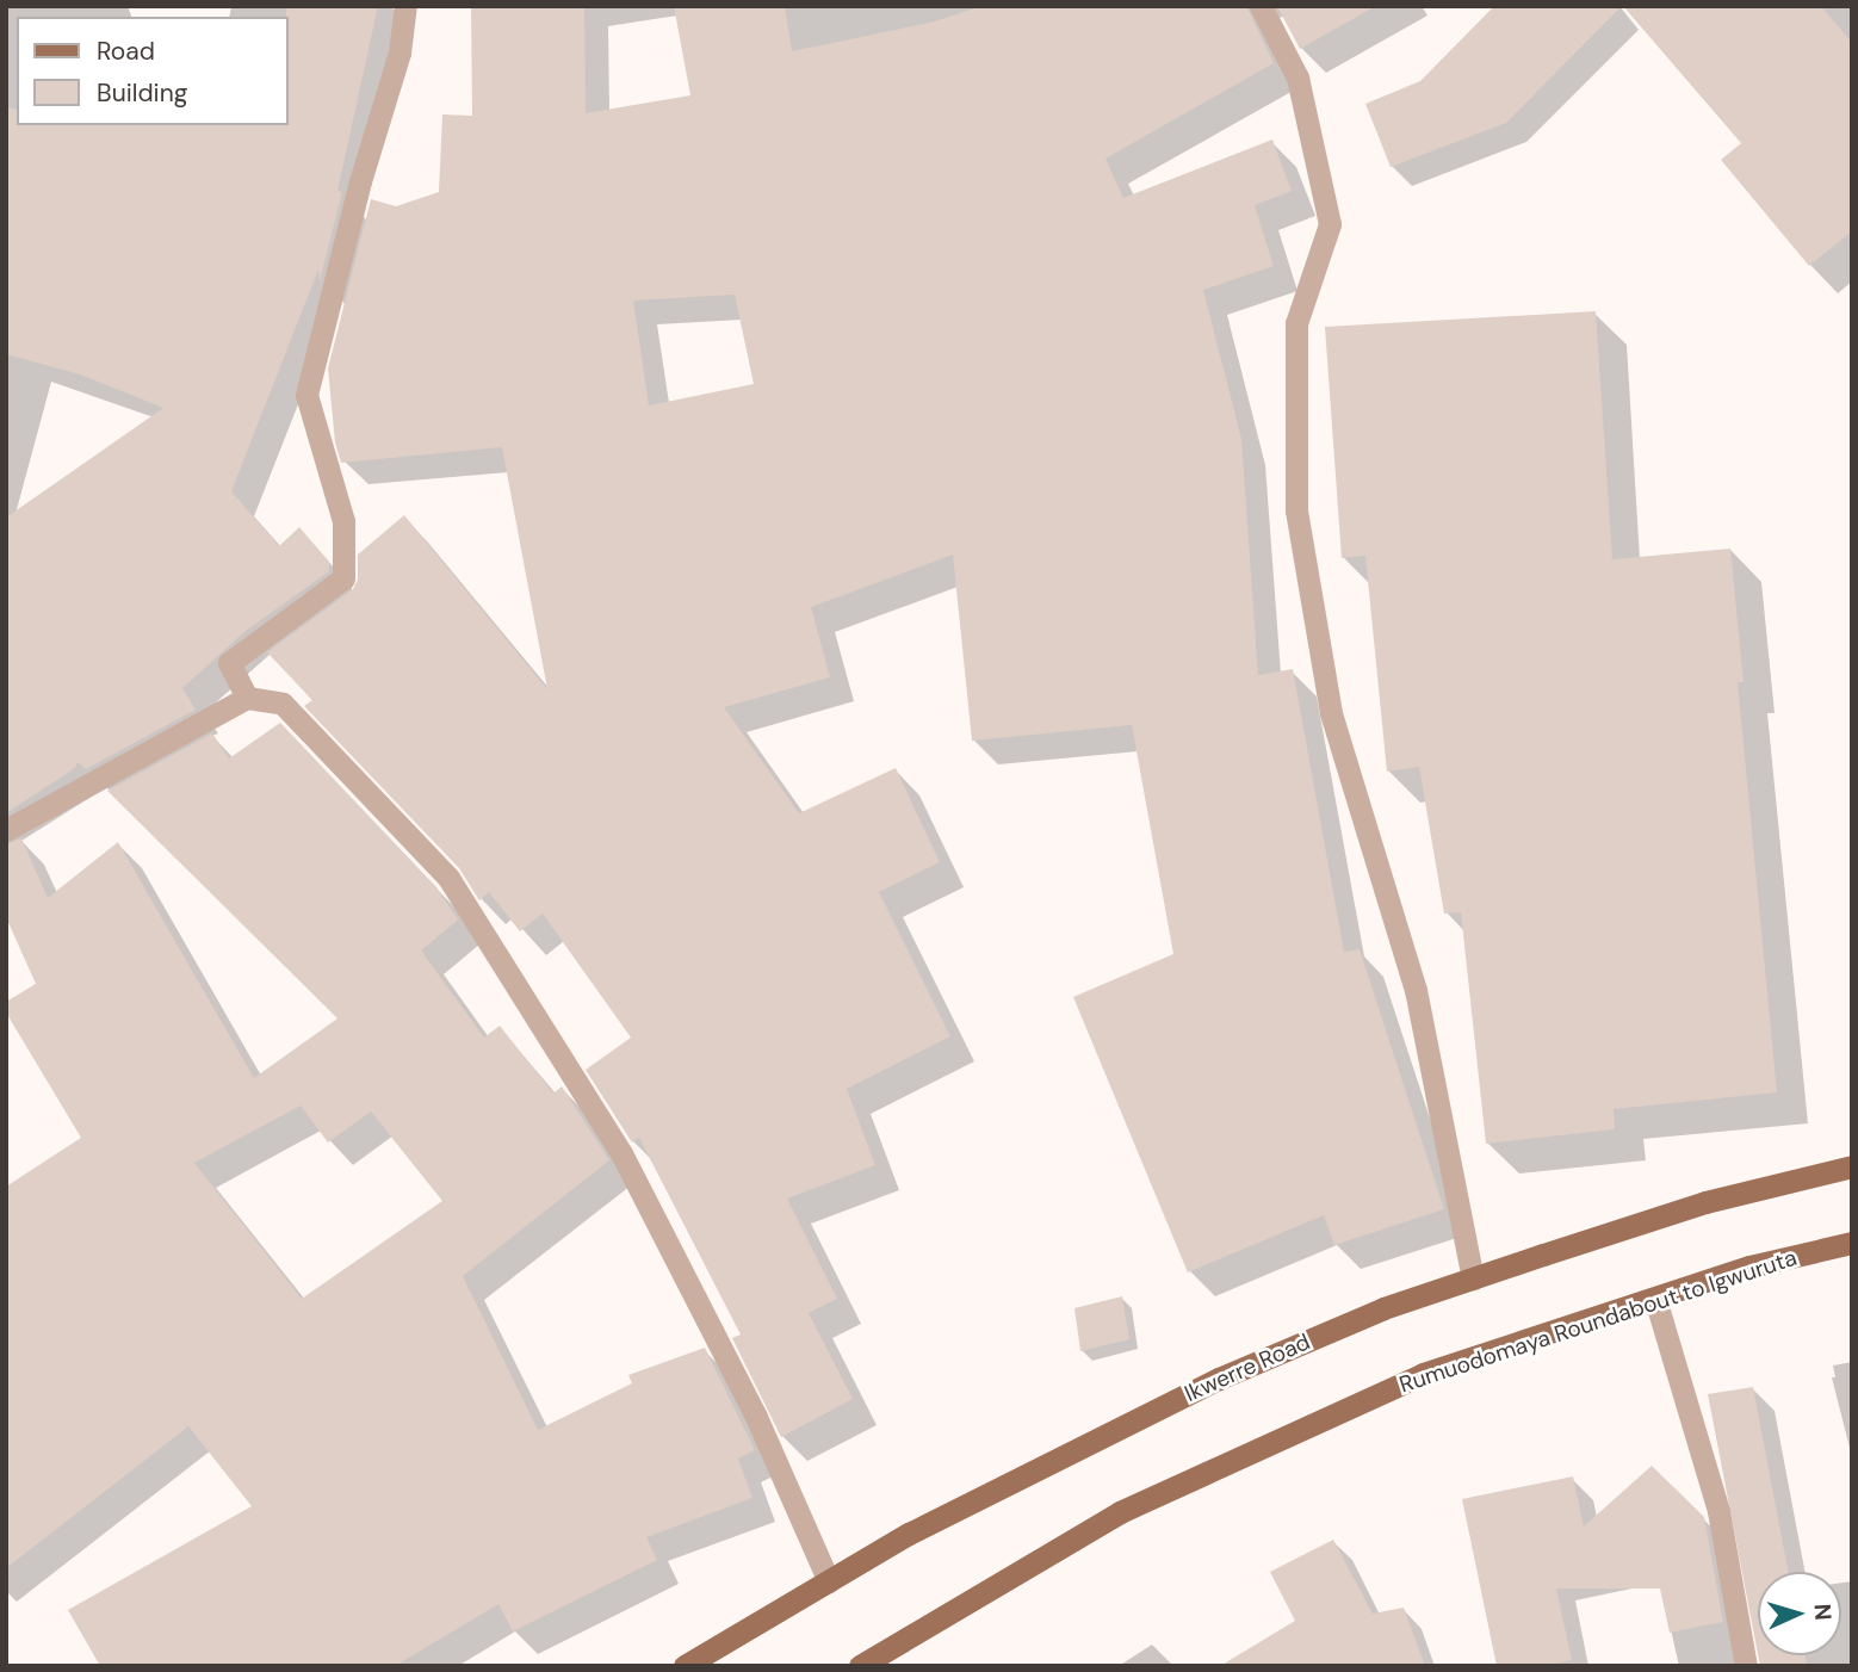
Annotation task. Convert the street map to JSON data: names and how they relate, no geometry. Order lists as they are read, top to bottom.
{
  "streets": {
    "main road": ["Rumuodomaya Roundabout to Igwuruta", "Ikwerre Road"]
  },
  "legend": ["Road", "Building"],
  "north": "right"
}
